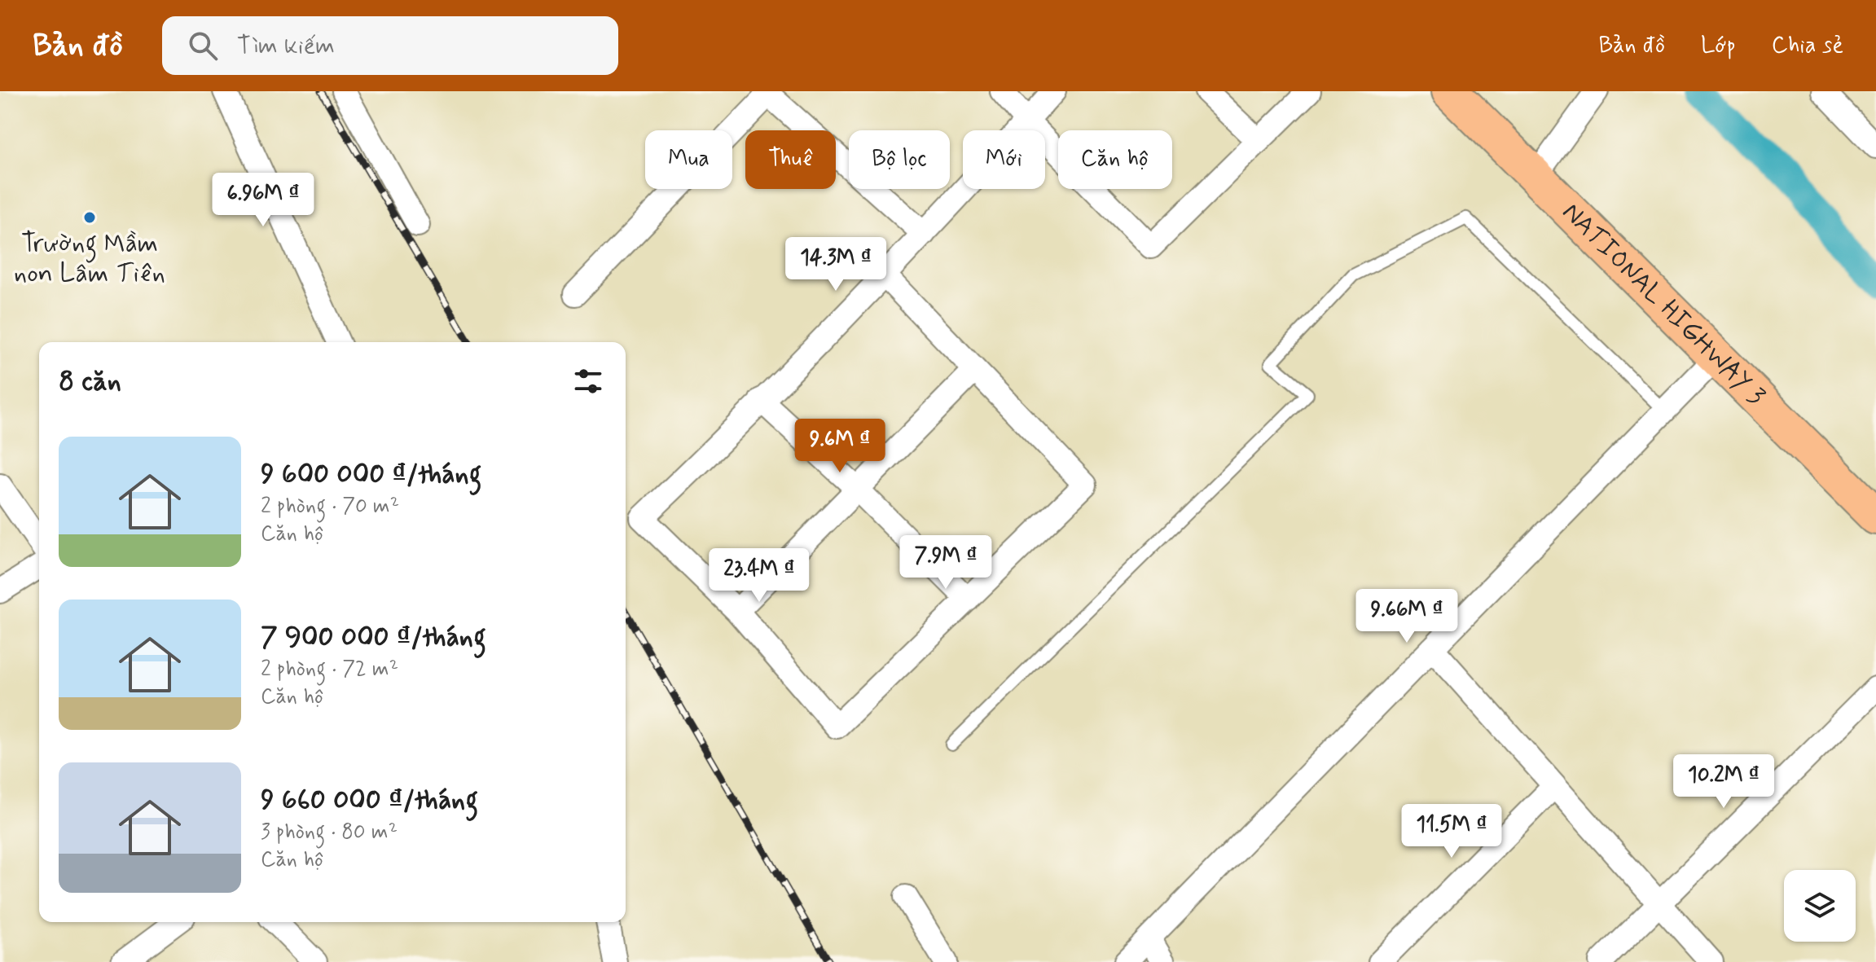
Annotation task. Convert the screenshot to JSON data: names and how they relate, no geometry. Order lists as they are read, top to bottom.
{
  "streets": {
    "highway": ["NATIONAL HIGHWAY 3"]
  },
  "places": ["Trường Mầm non Lâm Tiên"],
  "page": {
    "header": "Bản đồ",
    "search": "Tìm kiếm",
    "nav": ["Bản đồ", "Lớp", "Chia sẻ"],
    "chip": [
      "Mua",
      "Thuê",
      "Bộ lọc",
      "Mới",
      "Căn hộ"
    ],
    "price": [
      "6.96M ₫",
      "14.3M ₫",
      "9.6M ₫",
      "7.9M ₫",
      "23.4M ₫",
      "9.66M ₫",
      "10.2M ₫",
      "11.5M ₫"
    ],
    "heading": "8 căn",
    "list": [
      {
        "name": "9 600 000 ₫/tháng",
        "note": "2 phòng · 70 m² · Căn hộ"
      },
      {
        "name": "7 900 000 ₫/tháng",
        "note": "2 phòng · 72 m² · Căn hộ"
      },
      {
        "name": "9 660 000 ₫/tháng",
        "note": "3 phòng · 80 m² · Căn hộ"
      }
    ]
  }
}
